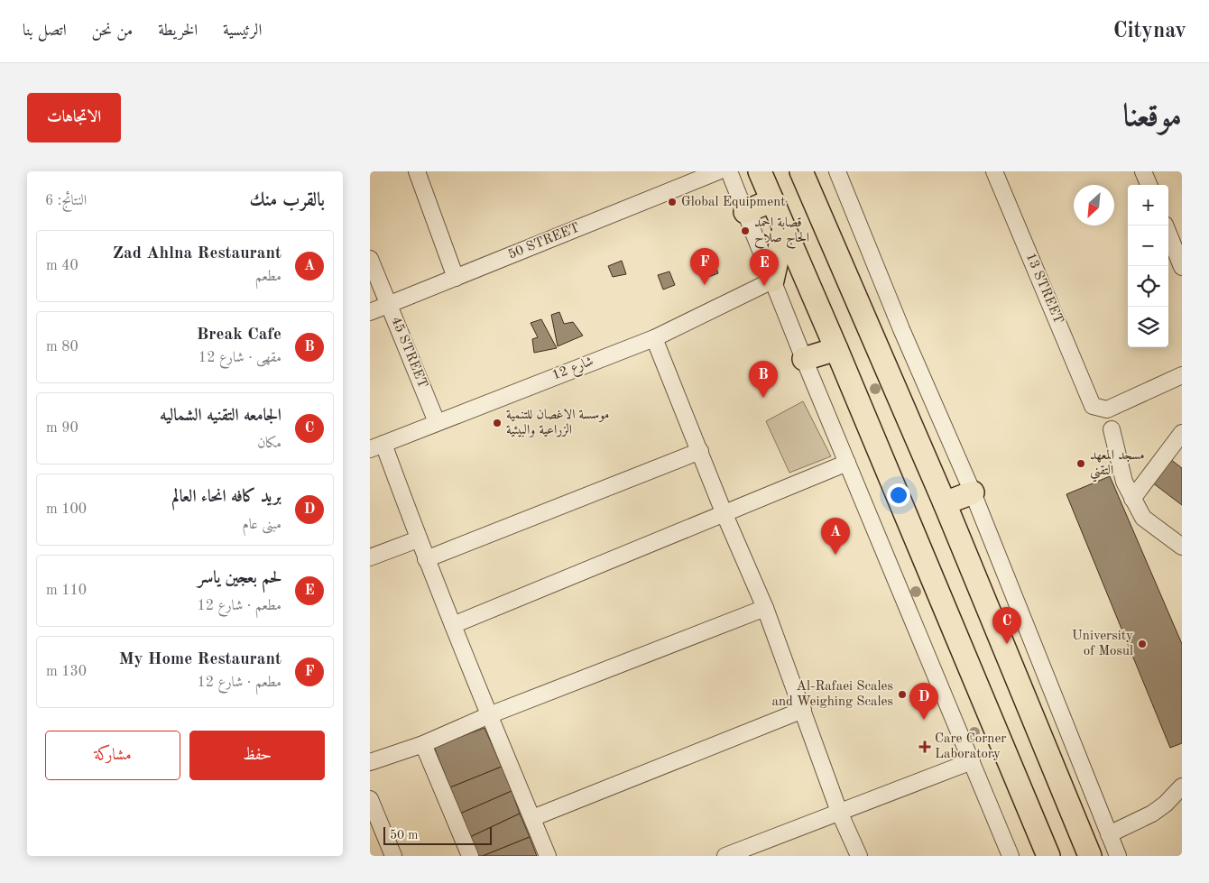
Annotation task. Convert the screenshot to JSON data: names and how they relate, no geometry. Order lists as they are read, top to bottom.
{
  "streets": {
    "street": [
      "50 STREET",
      "13 STREET",
      "45 STREET",
      "شارع 12"
    ]
  },
  "crossings": [
    ["50 STREET", "45 STREET"],
    ["45 STREET", "شارع 12"]
  ],
  "places": {
    "other": [
      "Global Equipment",
      "قصابة احمد الحاج صلاح",
      "موسسة الاغصان للتنمية الزراعية والبيئية",
      "مسجد المعهد التقني",
      "University of Mosul",
      "Al-Rafaei Scales and Weighing Scales"
    ],
    "health": ["Care Corner Laboratory"]
  },
  "scale_bar": "50 m",
  "north": "bottom left",
  "page": {
    "header": "Citynav",
    "nav": [
      "الرئيسية",
      "الخريطة",
      "من نحن",
      "اتصل بنا"
    ],
    "title": "موقعنا",
    "buttons": [
      "الاتجاهات",
      ["حفظ", "مشاركة"]
    ],
    "heading": ["بالقرب منك", "النتائج: 6"],
    "map_buttons": ["+", "−"],
    "list": [
      {
        "mark": "A",
        "name": "Zad Ahlna Restaurant",
        "note": "مطعم",
        "value": "40 m"
      },
      {
        "mark": "B",
        "name": "Break Cafe",
        "note": "مقهى · شارع 12",
        "value": "80 m"
      },
      {
        "mark": "C",
        "name": "الجامعه التقنيه الشماليه",
        "note": "مكان",
        "value": "90 m"
      },
      {
        "mark": "D",
        "name": "بريد كافه انحاء العالم",
        "note": "مبنى عام",
        "value": "100 m"
      },
      {
        "mark": "E",
        "name": "لحم بعجين ياسر",
        "note": "مطعم · شارع 12",
        "value": "110 m"
      },
      {
        "mark": "F",
        "name": "My Home Restaurant",
        "note": "مطعم · شارع 12",
        "value": "130 m"
      }
    ],
    "pins": [
      "F",
      "E",
      "B",
      "A",
      "C",
      "D"
    ],
    "scale": "50 m"
  }
}
